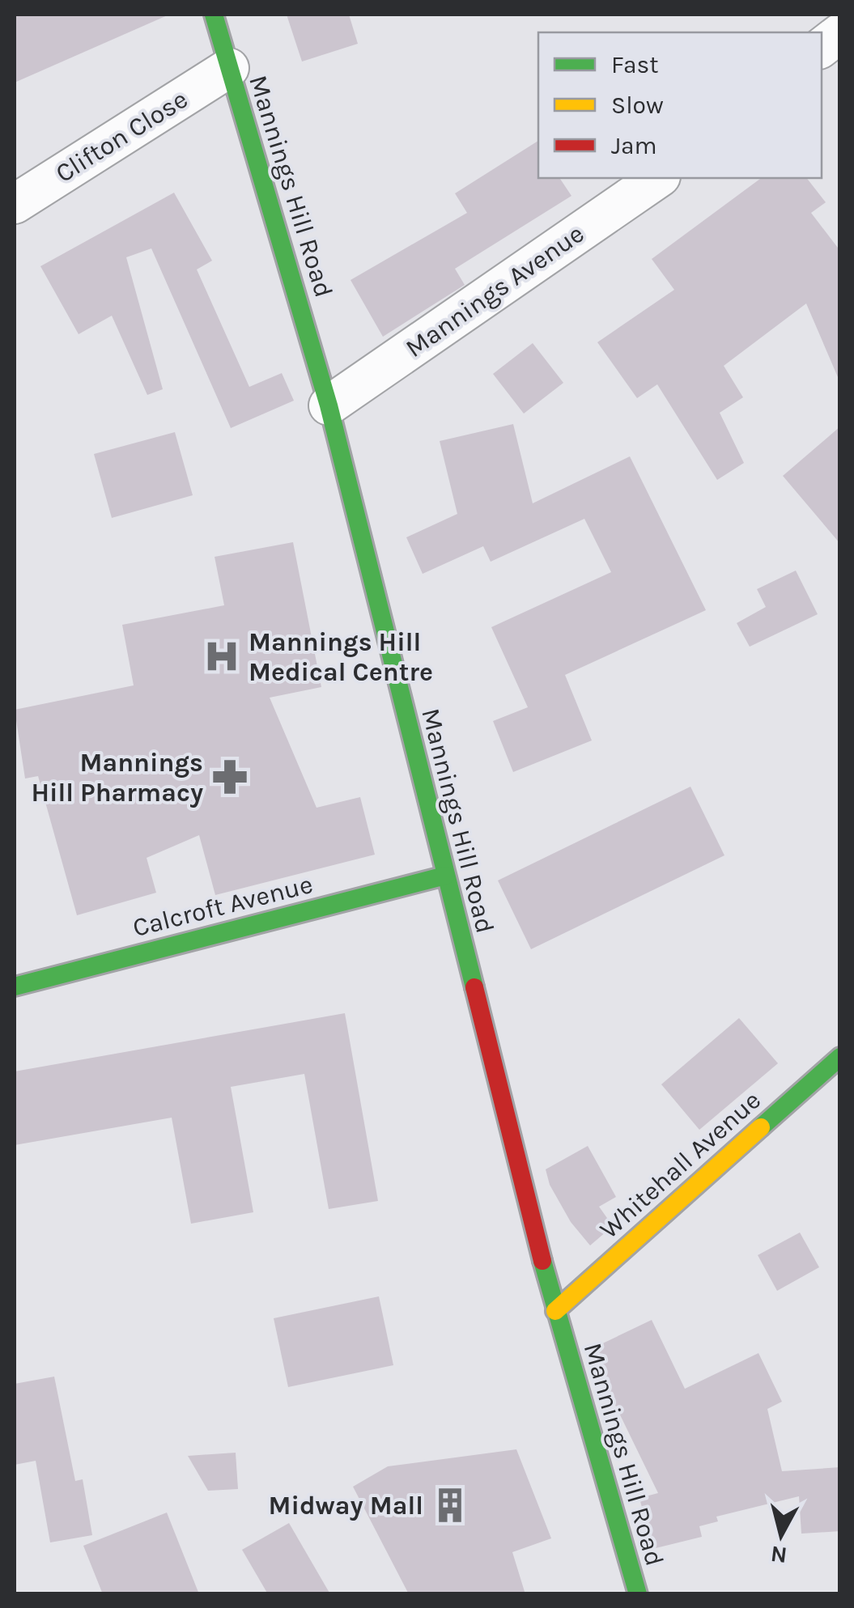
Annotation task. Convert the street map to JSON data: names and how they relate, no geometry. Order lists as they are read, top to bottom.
{
  "streets": {
    "main road": ["Mannings Hill Road", "Calcroft Avenue", "Whitehall Avenue"],
    "street": ["Clifton Close", "Mannings Avenue"]
  },
  "crossings": [
    ["Clifton Close", "Mannings Hill Road"],
    ["Mannings Hill Road", "Mannings Avenue"],
    ["Mannings Hill Road", "Calcroft Avenue"],
    ["Mannings Hill Road", "Whitehall Avenue"]
  ],
  "places": {
    "hospital": ["Mannings Hill Medical Centre"],
    "pharmacy": ["Mannings Hill Pharmacy"],
    "building": ["Midway Mall"]
  },
  "legend": ["Fast", "Slow", "Jam"],
  "north": "bottom"
}
